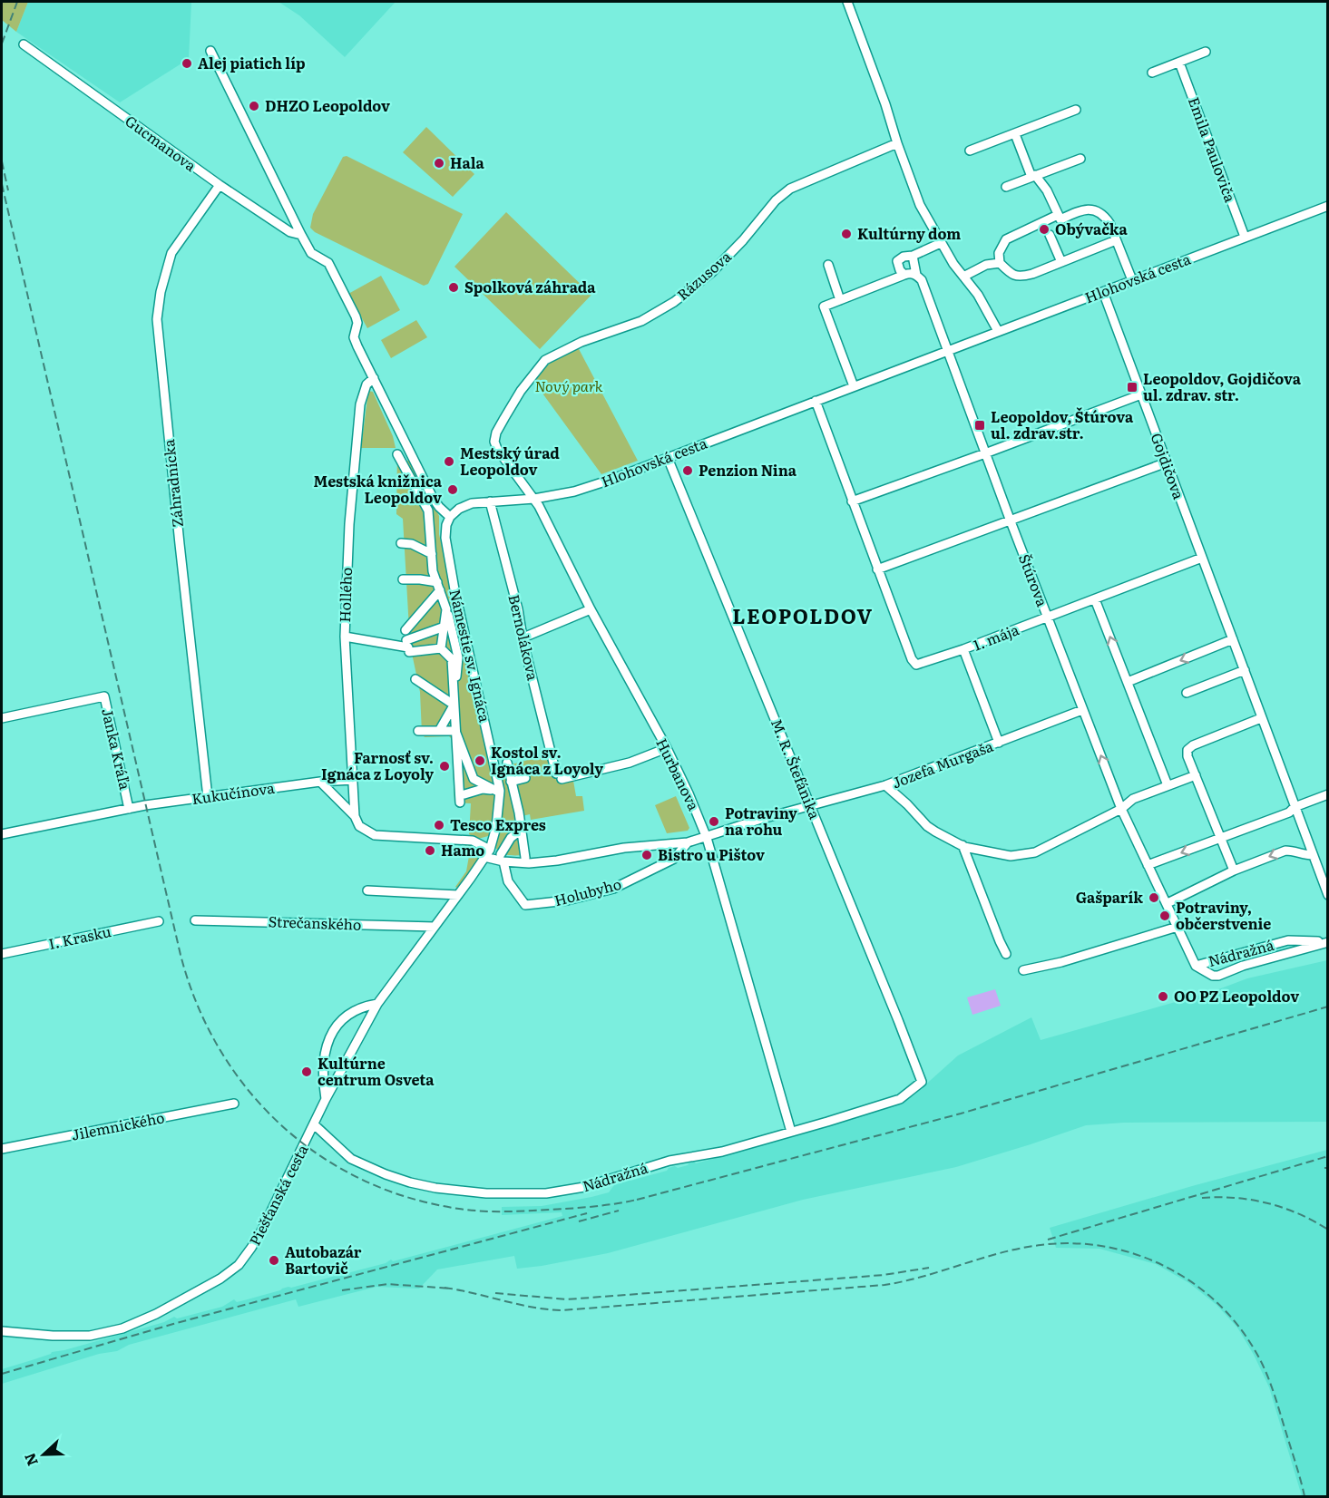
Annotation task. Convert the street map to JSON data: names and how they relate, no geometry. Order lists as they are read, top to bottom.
{
  "streets": {
    "street": [
      "Gucmanova",
      "Emila Pauloviča",
      "Rázusova",
      "Hlohovská cesta",
      "Gojdičova",
      "Záhradnícka",
      "Štúrova",
      "Hollého",
      "Bernolákova",
      "1. mája",
      "Námestie sv. Ignáca",
      "Janka Kráľa",
      "Jozefa Murgaša",
      "M. R. Štefánika",
      "Hurbanova",
      "Kukučínova",
      "Holubyho",
      "Strečanského",
      "I. Krasku",
      "Nádražná",
      "Jilemnického",
      "Piešťanská cesta"
    ]
  },
  "crossings": [
    ["Gucmanova", "Záhradnícka"],
    ["Gucmanova", "Hollého"],
    ["Emila Pauloviča", "Hlohovská cesta"],
    ["Rázusova", "Hlohovská cesta"],
    ["Rázusova", "Hurbanova"],
    ["Hlohovská cesta", "Gojdičova"],
    ["Hlohovská cesta", "Štúrova"],
    ["Hlohovská cesta", "Bernolákova"],
    ["Hlohovská cesta", "1. mája"],
    ["Hlohovská cesta", "Námestie sv. Ignáca"],
    ["Hlohovská cesta", "M. R. Štefánika"],
    ["Hlohovská cesta", "Hurbanova"],
    ["Gojdičova", "1. mája"],
    ["Záhradnícka", "Kukučínova"],
    ["Štúrova", "1. mája"],
    ["Štúrova", "Jozefa Murgaša"],
    ["Štúrova", "Nádražná"],
    ["Hollého", "Kukučínova"],
    ["Bernolákova", "Hurbanova"],
    ["1. mája", "Jozefa Murgaša"],
    ["Námestie sv. Ignáca", "Piešťanská cesta"],
    ["Janka Kráľa", "Kukučínova"],
    ["M. R. Štefánika", "Nádražná"],
    ["Hurbanova", "Nádražná"],
    ["Strečanského", "Piešťanská cesta"],
    ["Nádražná", "Piešťanská cesta"]
  ],
  "districts": ["LEOPOLDOV"],
  "parks": ["Nový park"],
  "places": {
    "other": [
      "Alej piatich líp",
      "DHZO Leopoldov",
      "Hala",
      "Obývačka",
      "Kultúrny dom",
      "Spolková záhrada",
      "Mestský úrad Leopoldov",
      "Penzion Nina",
      "Mestská knižnica Leopoldov",
      "Kostol sv. Ignáca z Loyoly",
      "Farnosť sv. Ignáca z Loyoly",
      "Potraviny na rohu",
      "Tesco Expres",
      "Hamo",
      "Bistro u Pištov",
      "Gašparík",
      "Potraviny, občerstvenie",
      "OO PZ Leopoldov",
      "Kultúrne centrum Osveta",
      "Autobazár Bartovič"
    ],
    "transit": ["Leopoldov, Gojdičova ul. zdrav. str.", "Leopoldov, Štúrova ul. zdrav.str."]
  },
  "north": "left"
}
